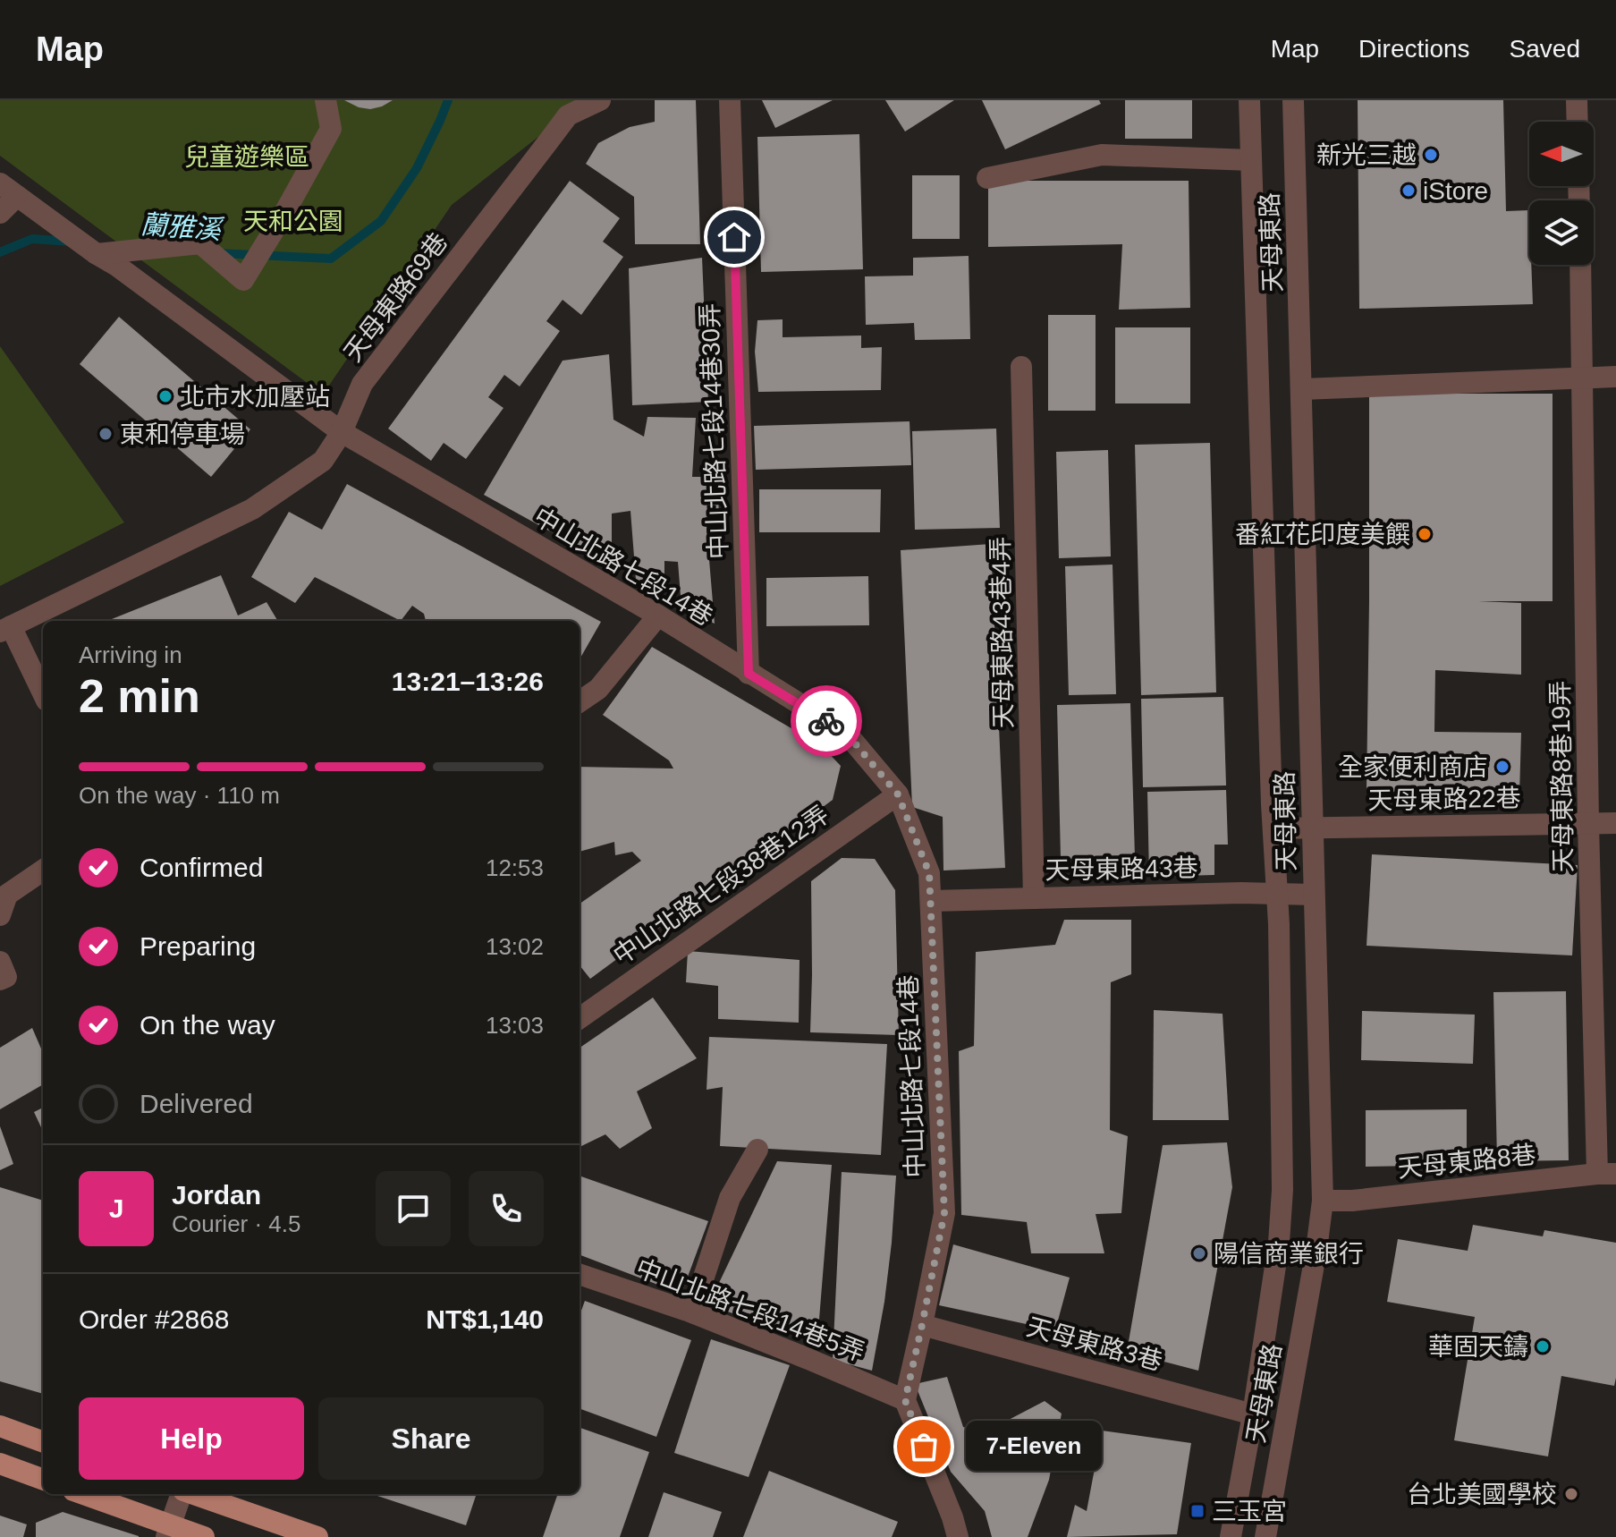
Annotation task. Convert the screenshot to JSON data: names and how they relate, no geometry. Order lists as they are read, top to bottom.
{
  "streets": {
    "street": [
      "天母東路",
      "天母東路69巷",
      "中山北路七段14巷30弄",
      "中山北路七段14巷",
      "天母東路43巷4弄",
      "天母東路8巷19弄",
      "天母東路22巷",
      "天母東路43巷",
      "中山北路七段38巷12弄",
      "天母東路8巷",
      "中山北路七段14巷5弄",
      "天母東路3巷"
    ]
  },
  "crossings": [
    ["天母東路", "天母東路22巷"],
    ["天母東路", "天母東路43巷"],
    ["天母東路", "天母東路8巷"],
    ["天母東路", "天母東路3巷"],
    ["天母東路69巷", "中山北路七段14巷"],
    ["中山北路七段14巷30弄", "中山北路七段14巷"],
    ["中山北路七段14巷", "天母東路43巷"],
    ["中山北路七段14巷", "中山北路七段38巷12弄"],
    ["中山北路七段14巷", "中山北路七段14巷5弄"],
    ["中山北路七段14巷", "天母東路3巷"],
    ["天母東路43巷4弄", "天母東路43巷"],
    ["天母東路8巷19弄", "天母東路22巷"],
    ["天母東路8巷19弄", "天母東路8巷"]
  ],
  "water": ["蘭雅溪"],
  "parks": ["兒童遊樂區", "天和公園"],
  "places": {
    "other": [
      "新光三越",
      "iStore",
      "北市水加壓站",
      "東和停車場",
      "番紅花印度美饌",
      "全家便利商店",
      "陽信商業銀行",
      "華固天鑄",
      "7-Eleven",
      "台北美國學校"
    ],
    "transit": ["三玉宮"]
  },
  "north": "left",
  "page": {
    "header": "Map",
    "nav": ["Map", "Directions", "Saved"],
    "heading": ["2 min", "Arriving in", "13:21–13:26"],
    "panel": [
      "Jordan",
      "Courier · 4.5",
      "Order #2868",
      "NT$1,140"
    ],
    "bar": "On the way · 110 m",
    "list": [
      ["Confirmed", "12:53"],
      ["Preparing", "13:02"],
      ["On the way", "13:03"],
      "Delivered"
    ],
    "round": "J",
    "buttons": ["Help", "Share"],
    "bubble": "7-Eleven"
  }
}
